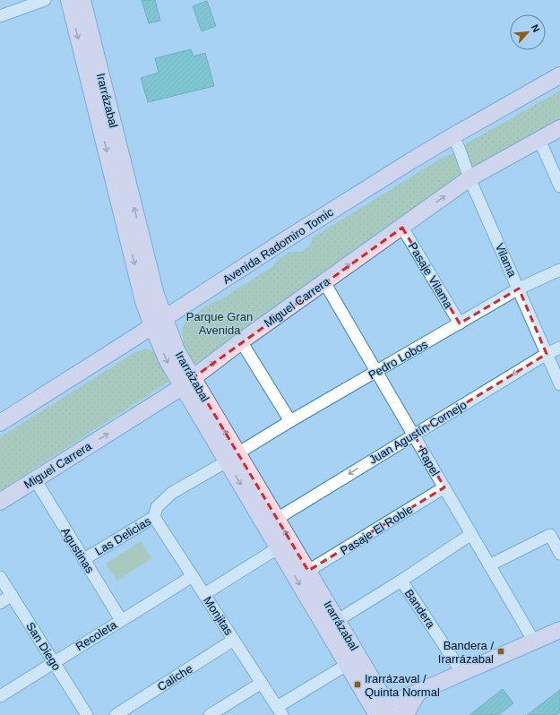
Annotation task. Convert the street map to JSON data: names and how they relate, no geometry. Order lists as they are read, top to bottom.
{
  "streets": {
    "main road": ["Irarrázabal", "Avenida Radomiro Tomic", "Miguel Carrera"],
    "street": [
      "Vilama",
      "Pasaje Vilama",
      "Pedro Lobos",
      "Juan Agustín Cornejo",
      "Rapel",
      "Pasaje El Roble",
      "Las Delicias",
      "Agustinas",
      "Bandera",
      "Monjitas",
      "Recoleta",
      "San Diego",
      "Caliche"
    ]
  },
  "crossings": [
    ["Irarrázabal", "Avenida Radomiro Tomic"],
    ["Irarrázabal", "Miguel Carrera"],
    ["Irarrázabal", "Pedro Lobos"],
    ["Irarrázabal", "Juan Agustín Cornejo"],
    ["Irarrázabal", "Pasaje El Roble"],
    ["Irarrázabal", "Las Delicias"],
    ["Avenida Radomiro Tomic", "Vilama"],
    ["Vilama", "Miguel Carrera"],
    ["Vilama", "Pedro Lobos"],
    ["Vilama", "Juan Agustín Cornejo"],
    ["Pasaje Vilama", "Miguel Carrera"],
    ["Pasaje Vilama", "Pedro Lobos"],
    ["Miguel Carrera", "Rapel"],
    ["Miguel Carrera", "Agustinas"],
    ["Pedro Lobos", "Rapel"],
    ["Pedro Lobos", "Las Delicias"],
    ["Juan Agustín Cornejo", "Rapel"],
    ["Rapel", "Pasaje El Roble"],
    ["Las Delicias", "Agustinas"],
    ["Las Delicias", "Monjitas"],
    ["Agustinas", "Recoleta"],
    ["Monjitas", "Recoleta"],
    ["Monjitas", "Caliche"],
    ["Recoleta", "San Diego"]
  ],
  "one_way": ["Miguel Carrera", "Juan Agustín Cornejo"],
  "parks": ["Parque Gran Avenida"],
  "places": {
    "transit": ["Bandera / Irarrázabal", "Irarrázaval / Quinta Normal"]
  },
  "north": "top right"
}
